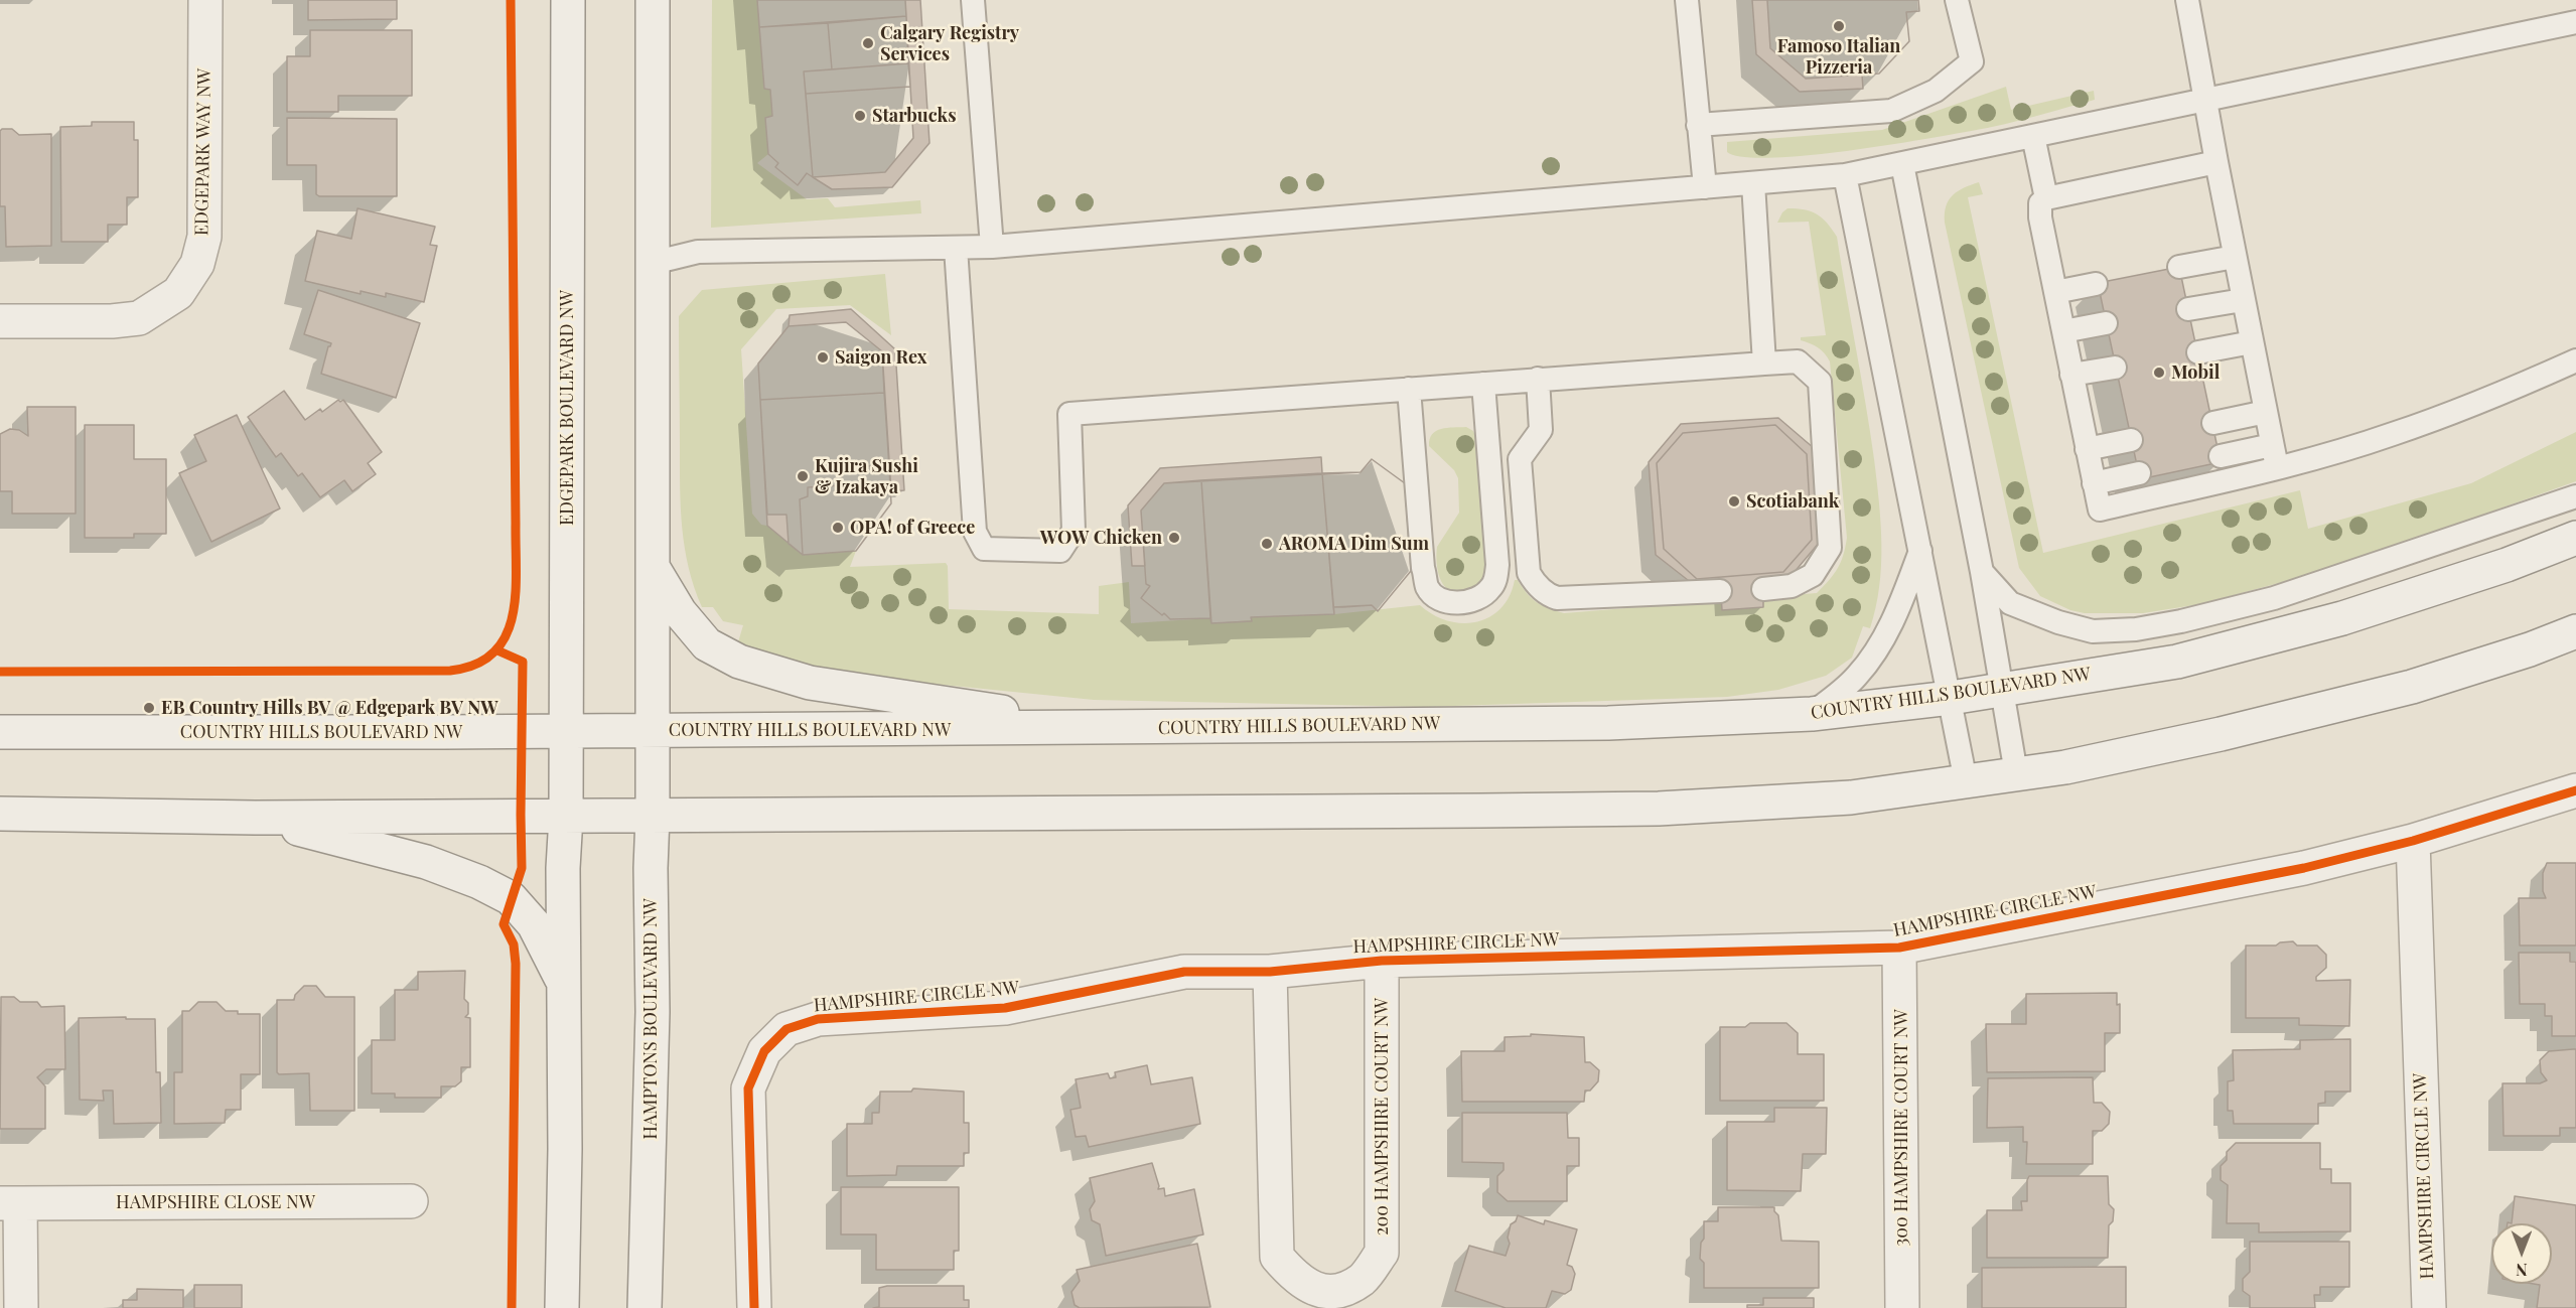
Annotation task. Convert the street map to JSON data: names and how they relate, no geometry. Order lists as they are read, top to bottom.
{
  "streets": {
    "street": [
      "EDGEPARK WAY NW",
      "EDGEPARK BOULEVARD NW",
      "COUNTRY HILLS BOULEVARD NW",
      "HAMPSHIRE CIRCLE NW",
      "HAMPTONS BOULEVARD NW",
      "200 HAMPSHIRE COURT NW",
      "300 HAMPSHIRE COURT NW",
      "HAMPSHIRE CLOSE NW"
    ]
  },
  "crossings": [
    ["EDGEPARK BOULEVARD NW", "COUNTRY HILLS BOULEVARD NW"],
    ["COUNTRY HILLS BOULEVARD NW", "HAMPTONS BOULEVARD NW"],
    ["HAMPSHIRE CIRCLE NW", "200 HAMPSHIRE COURT NW"],
    ["HAMPSHIRE CIRCLE NW", "300 HAMPSHIRE COURT NW"]
  ],
  "places": [
    "Famoso Italian Pizzeria",
    "Calgary Registry Services",
    "Starbucks",
    "Saigon Rex",
    "Mobil",
    "Kujira Sushi & Izakaya",
    "Scotiabank",
    "OPA! of Greece",
    "WOW Chicken",
    "AROMA Dim Sum",
    "EB Country Hills BV @ Edgepark BV NW"
  ],
  "north": "bottom"
}
